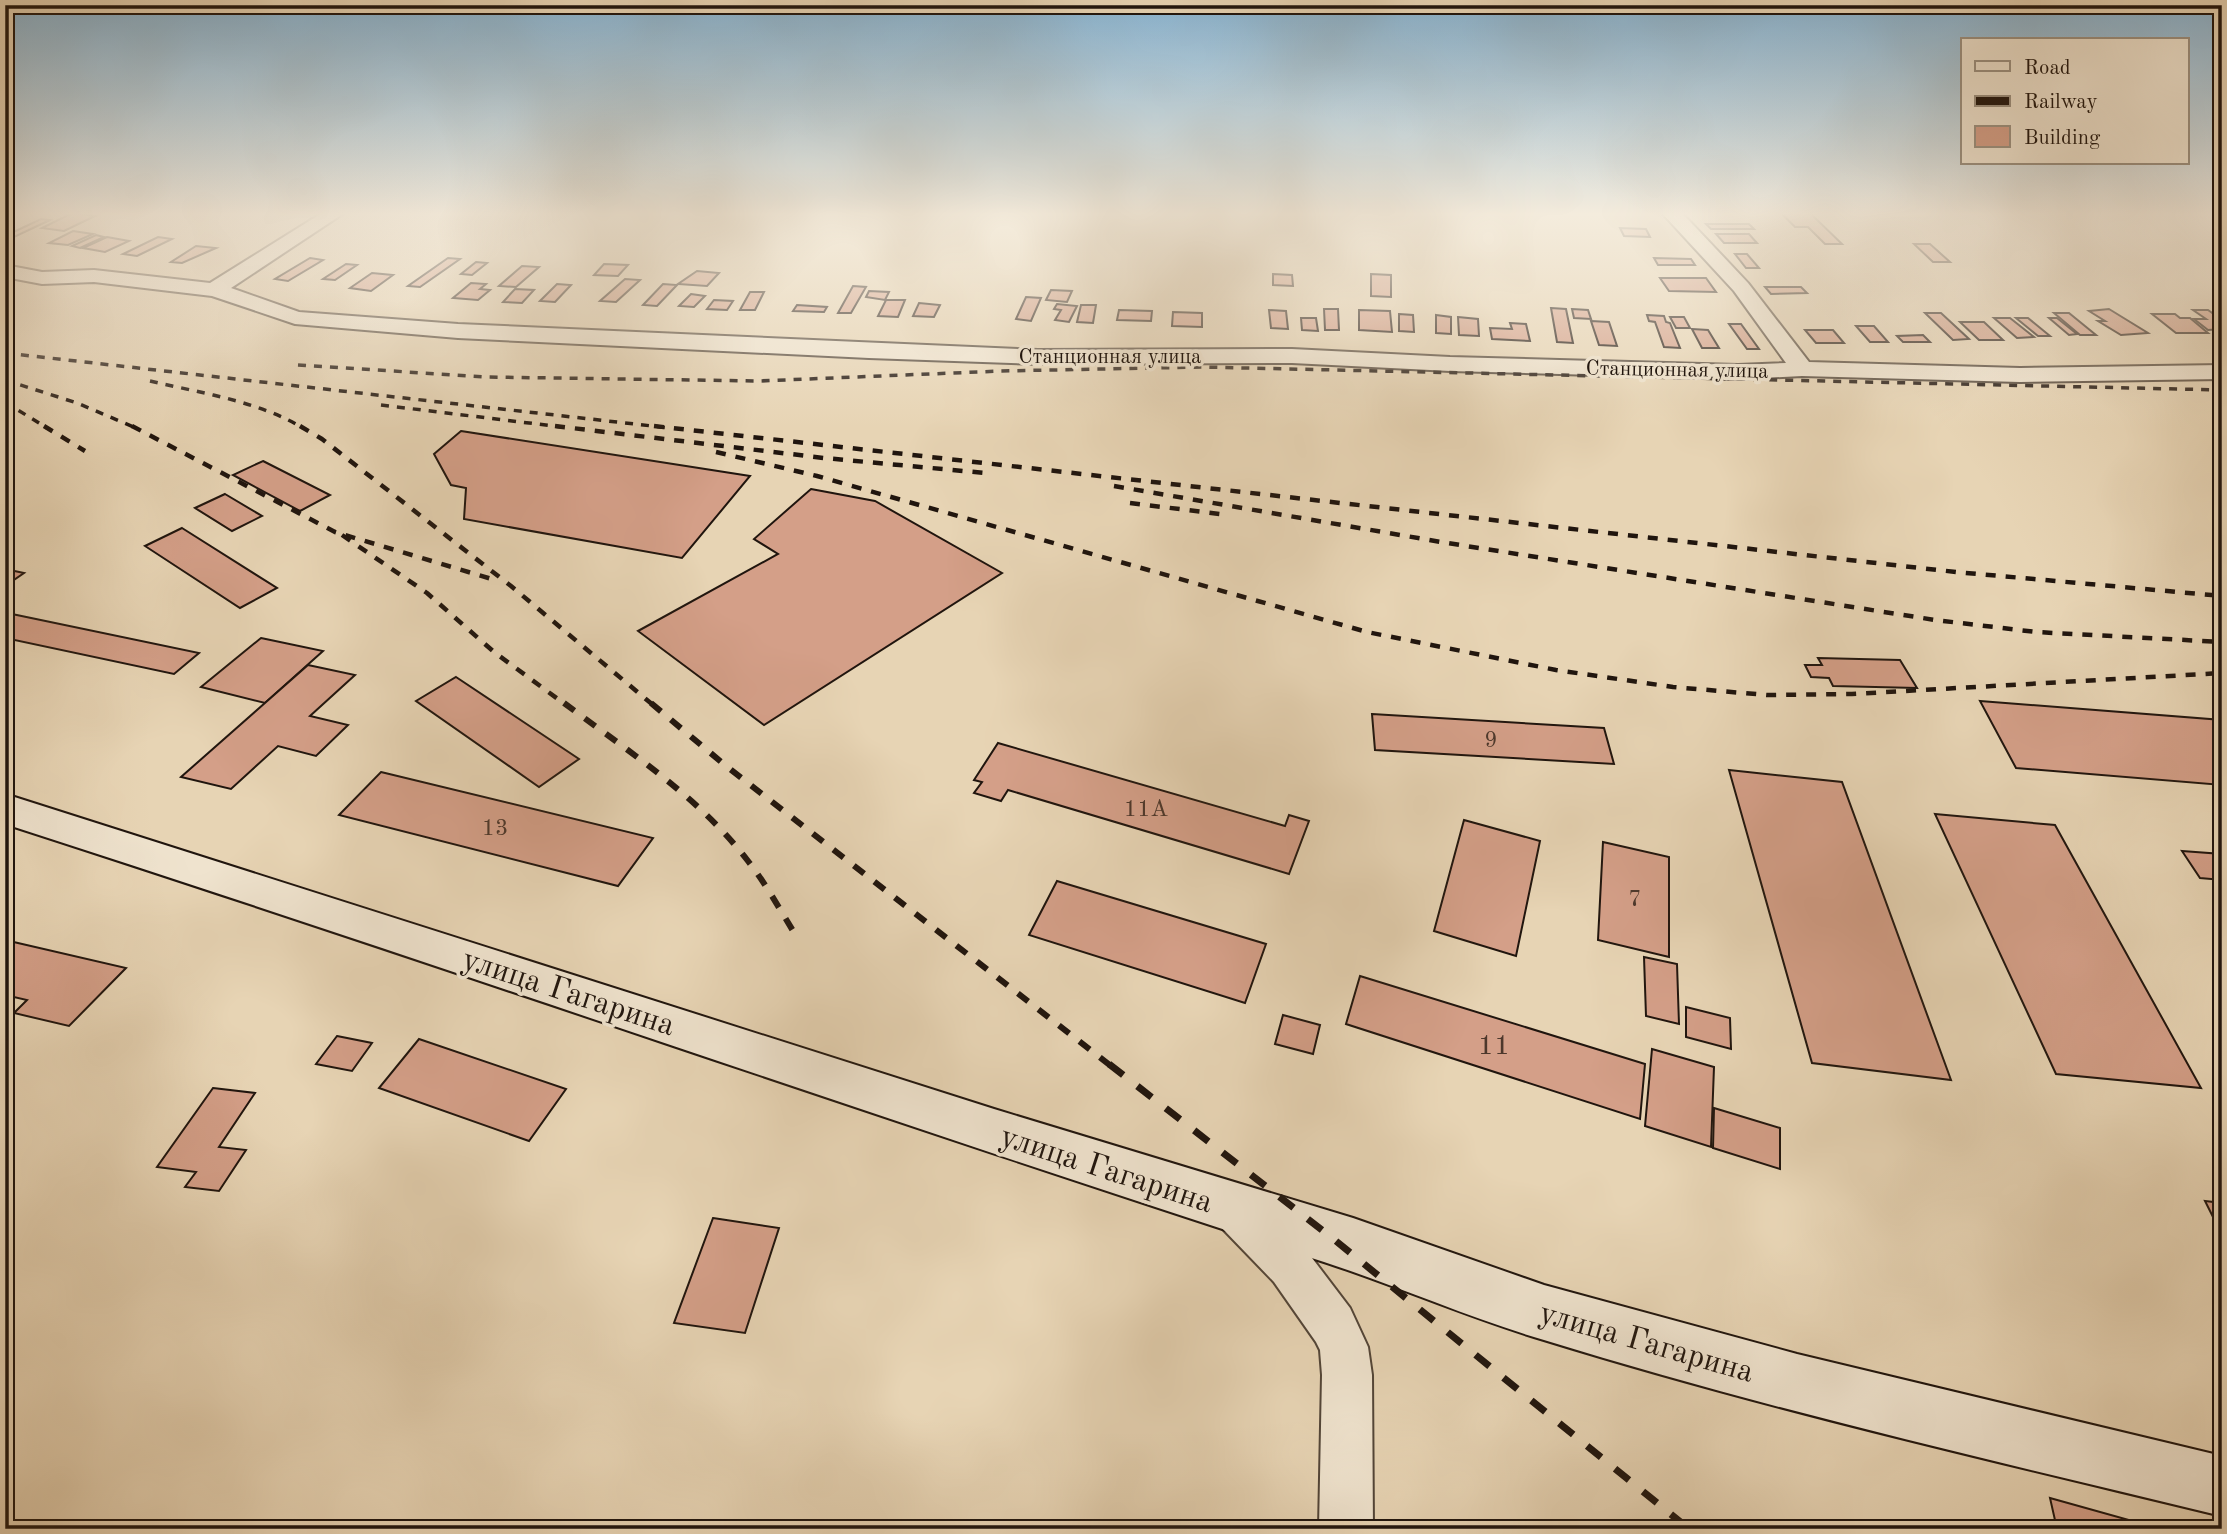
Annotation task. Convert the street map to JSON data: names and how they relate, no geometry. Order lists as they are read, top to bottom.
{
  "streets": {
    "street": ["Станционная улица", "улица Гагарина"]
  },
  "house_numbers": [
    "9",
    "11А",
    "13",
    "7",
    "11"
  ],
  "legend": ["Road", "Railway", "Building"]
}
